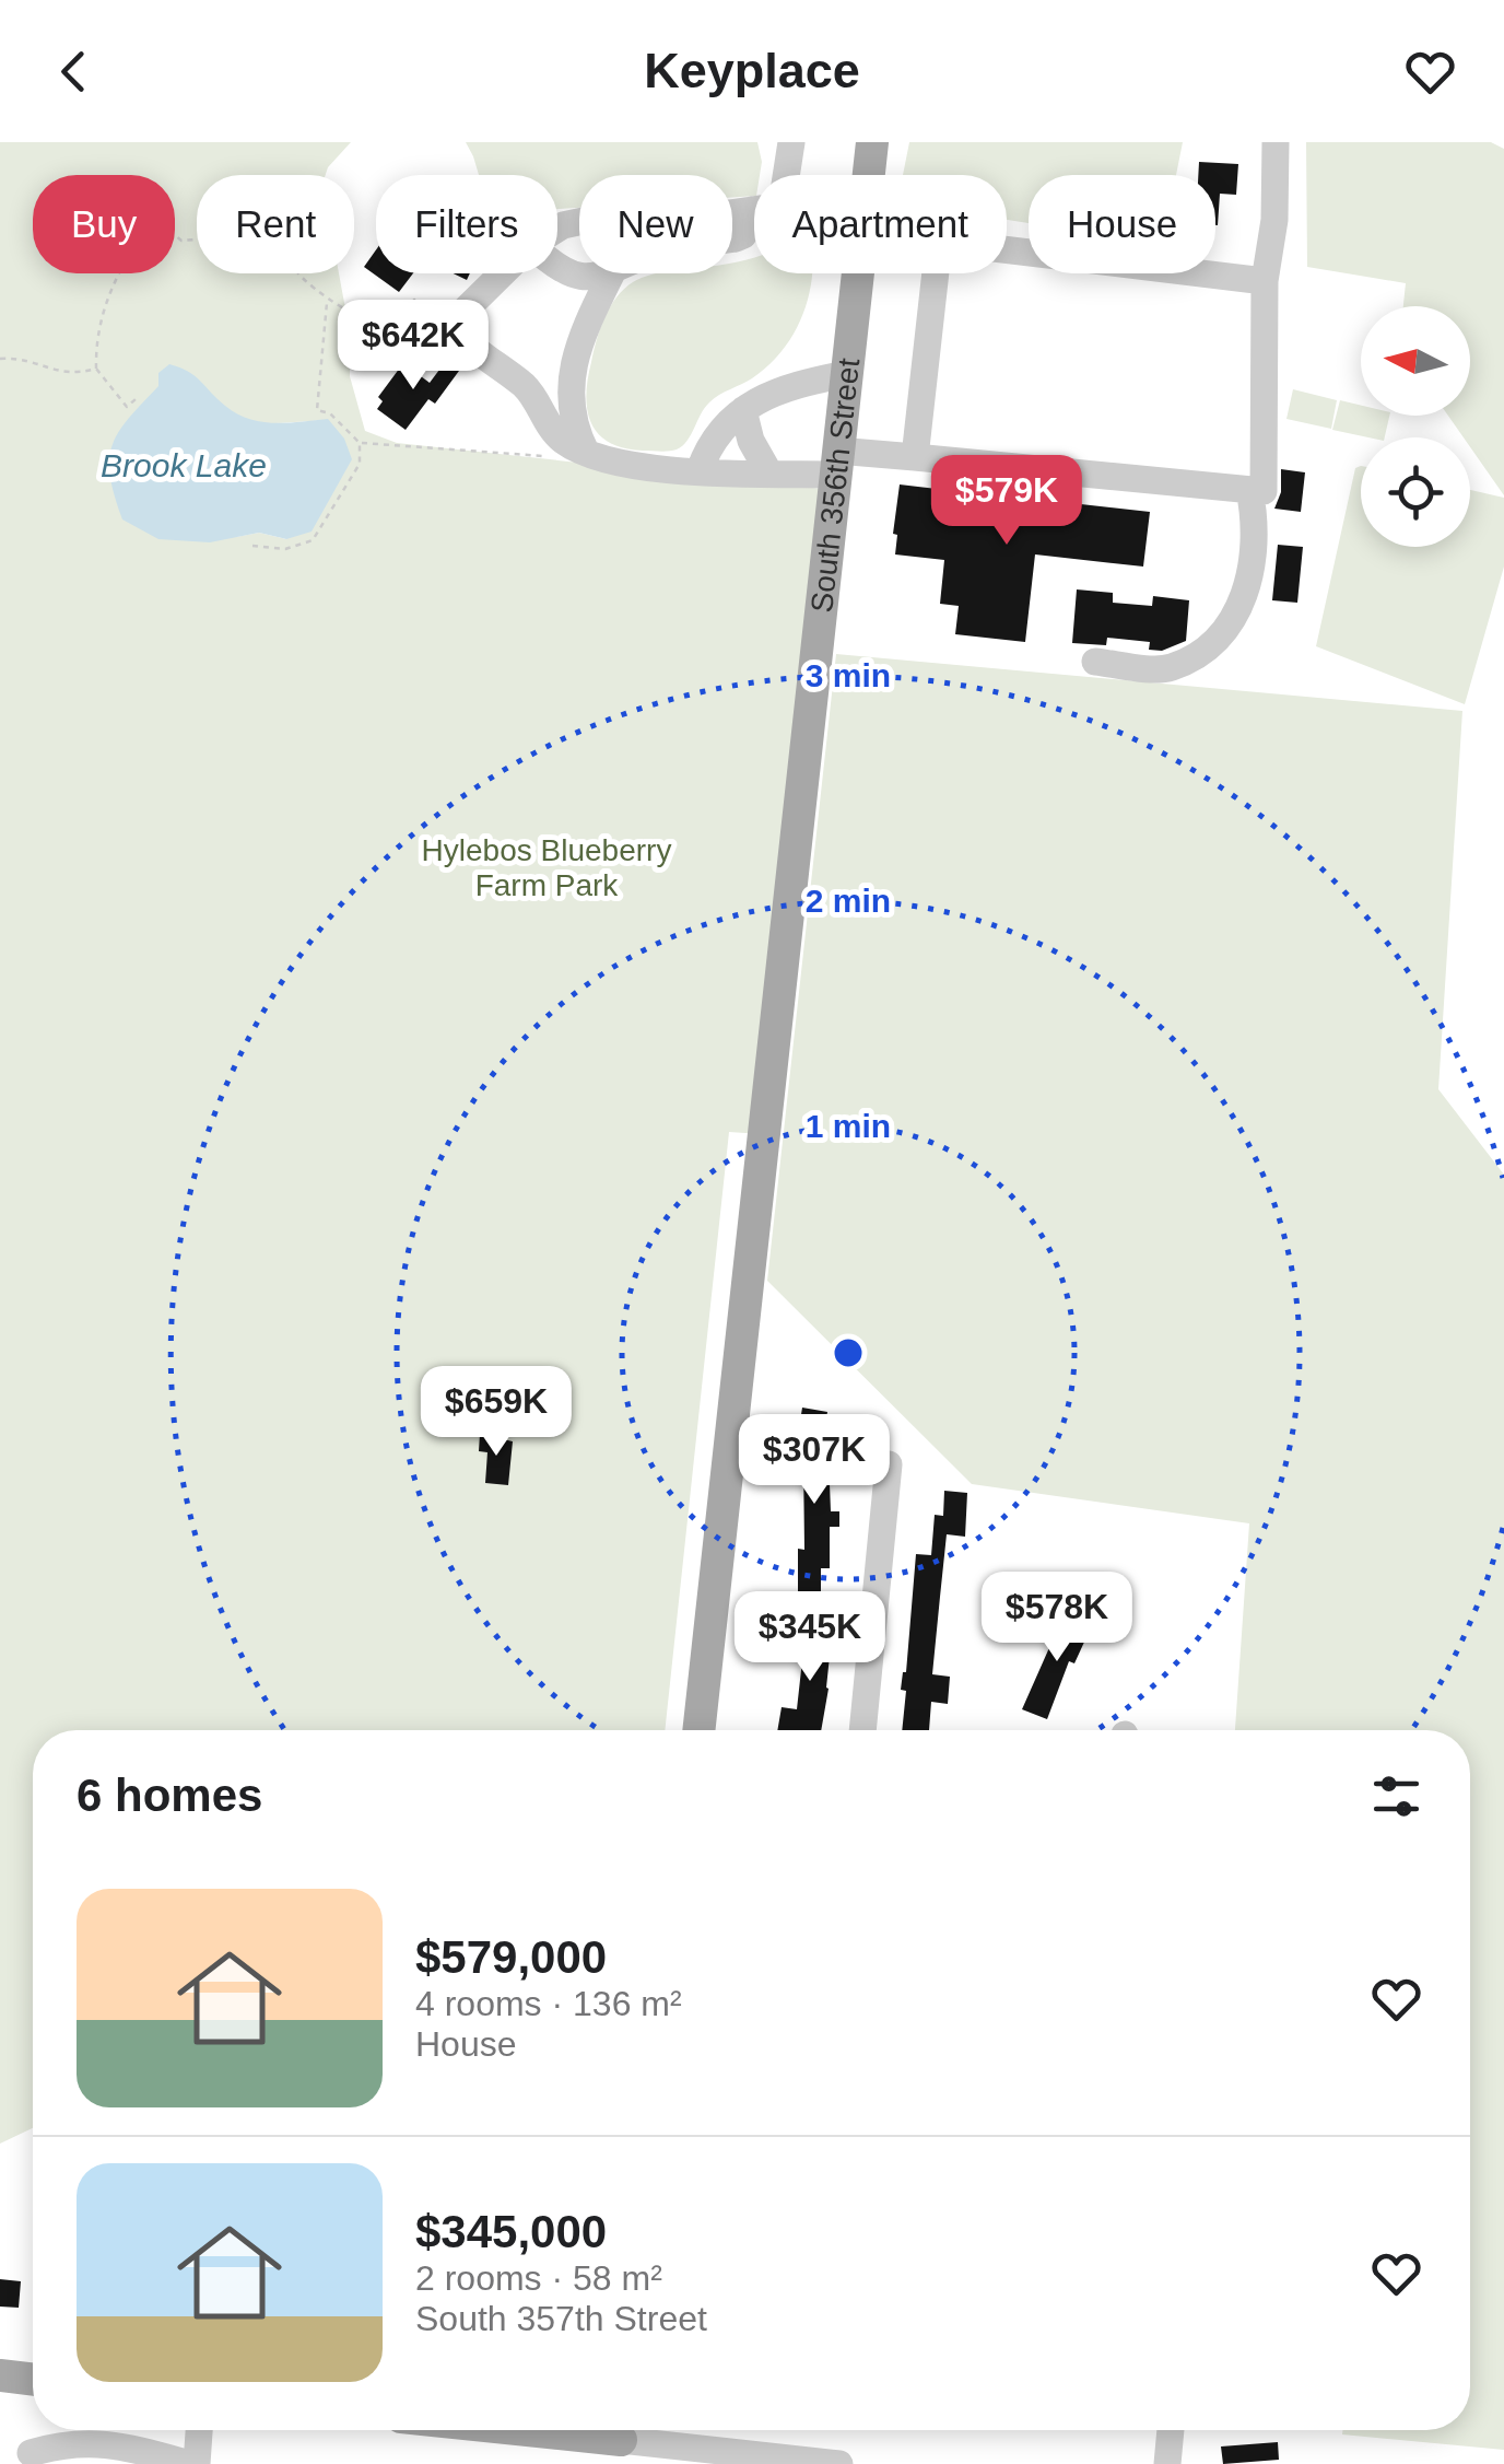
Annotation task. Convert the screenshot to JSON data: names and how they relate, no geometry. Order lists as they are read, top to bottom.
{
  "streets": {
    "main road": ["South 356th Street"]
  },
  "water": ["Brook Lake"],
  "parks": ["Hylebos Blueberry Farm Park"],
  "north": "left",
  "page": {
    "header": "Keyplace",
    "chip": [
      "Buy",
      "Rent",
      "Filters",
      "New",
      "Apartment",
      "House"
    ],
    "price": [
      "$642K",
      "$579K",
      "$659K",
      "$307K",
      "$578K",
      "$345K"
    ],
    "heading": "6 homes",
    "list": [
      {
        "name": "$579,000",
        "note": "4 rooms · 136 m² · House"
      },
      {
        "name": "$345,000",
        "note": "2 rooms · 58 m² · South 357th Street"
      }
    ]
  },
  "rings": ["3 min", "2 min", "1 min"]
}
